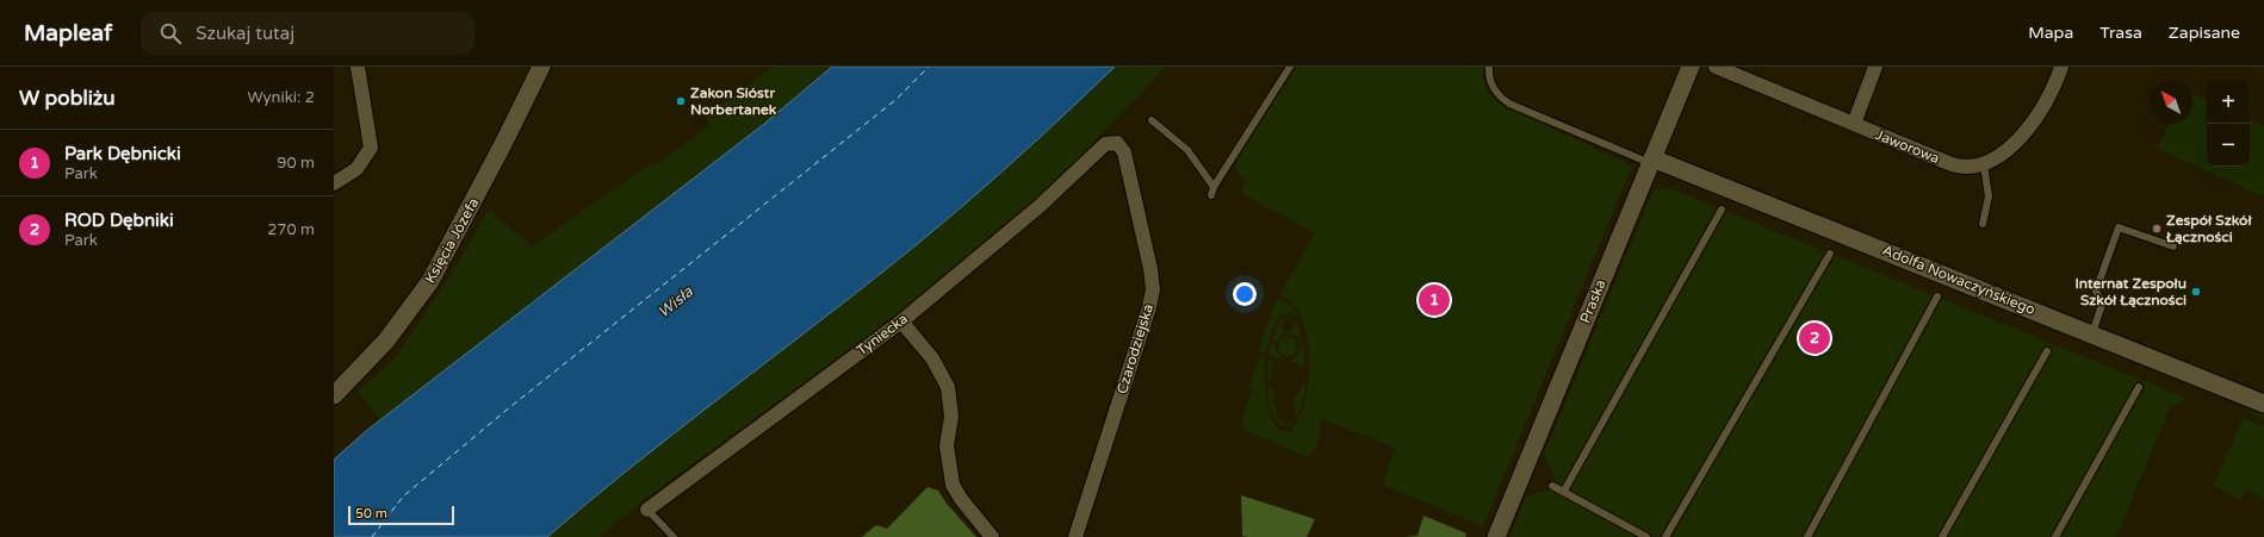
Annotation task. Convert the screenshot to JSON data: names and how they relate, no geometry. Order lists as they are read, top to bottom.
{
  "streets": {
    "street": [
      "Jaworowa",
      "Księcia Józefa",
      "Adolfa Nowaczyńskiego",
      "Praska",
      "Tyniecka",
      "Czarodziejska"
    ]
  },
  "crossings": [
    ["Adolfa Nowaczyńskiego", "Praska"],
    ["Tyniecka", "Czarodziejska"]
  ],
  "water": ["Wisła"],
  "places": ["Zakon Sióstr Norbertanek", "Zespół Szkół Łączności", "Internat Zespołu Szkół Łączności"],
  "scale_bar": "50 m",
  "north": "top left",
  "page": {
    "header": "Mapleaf",
    "search": "Szukaj tutaj",
    "nav": ["Mapa", "Trasa", "Zapisane"],
    "heading": ["W pobliżu", "Wyniki: 2"],
    "map_buttons": ["+", "−"],
    "list": [
      {
        "mark": "1",
        "name": "Park Dębnicki",
        "note": "Park",
        "value": "90 m"
      },
      {
        "mark": "2",
        "name": "ROD Dębniki",
        "note": "Park",
        "value": "270 m"
      }
    ],
    "pins": ["1", "2"],
    "scale": "50 m"
  }
}
